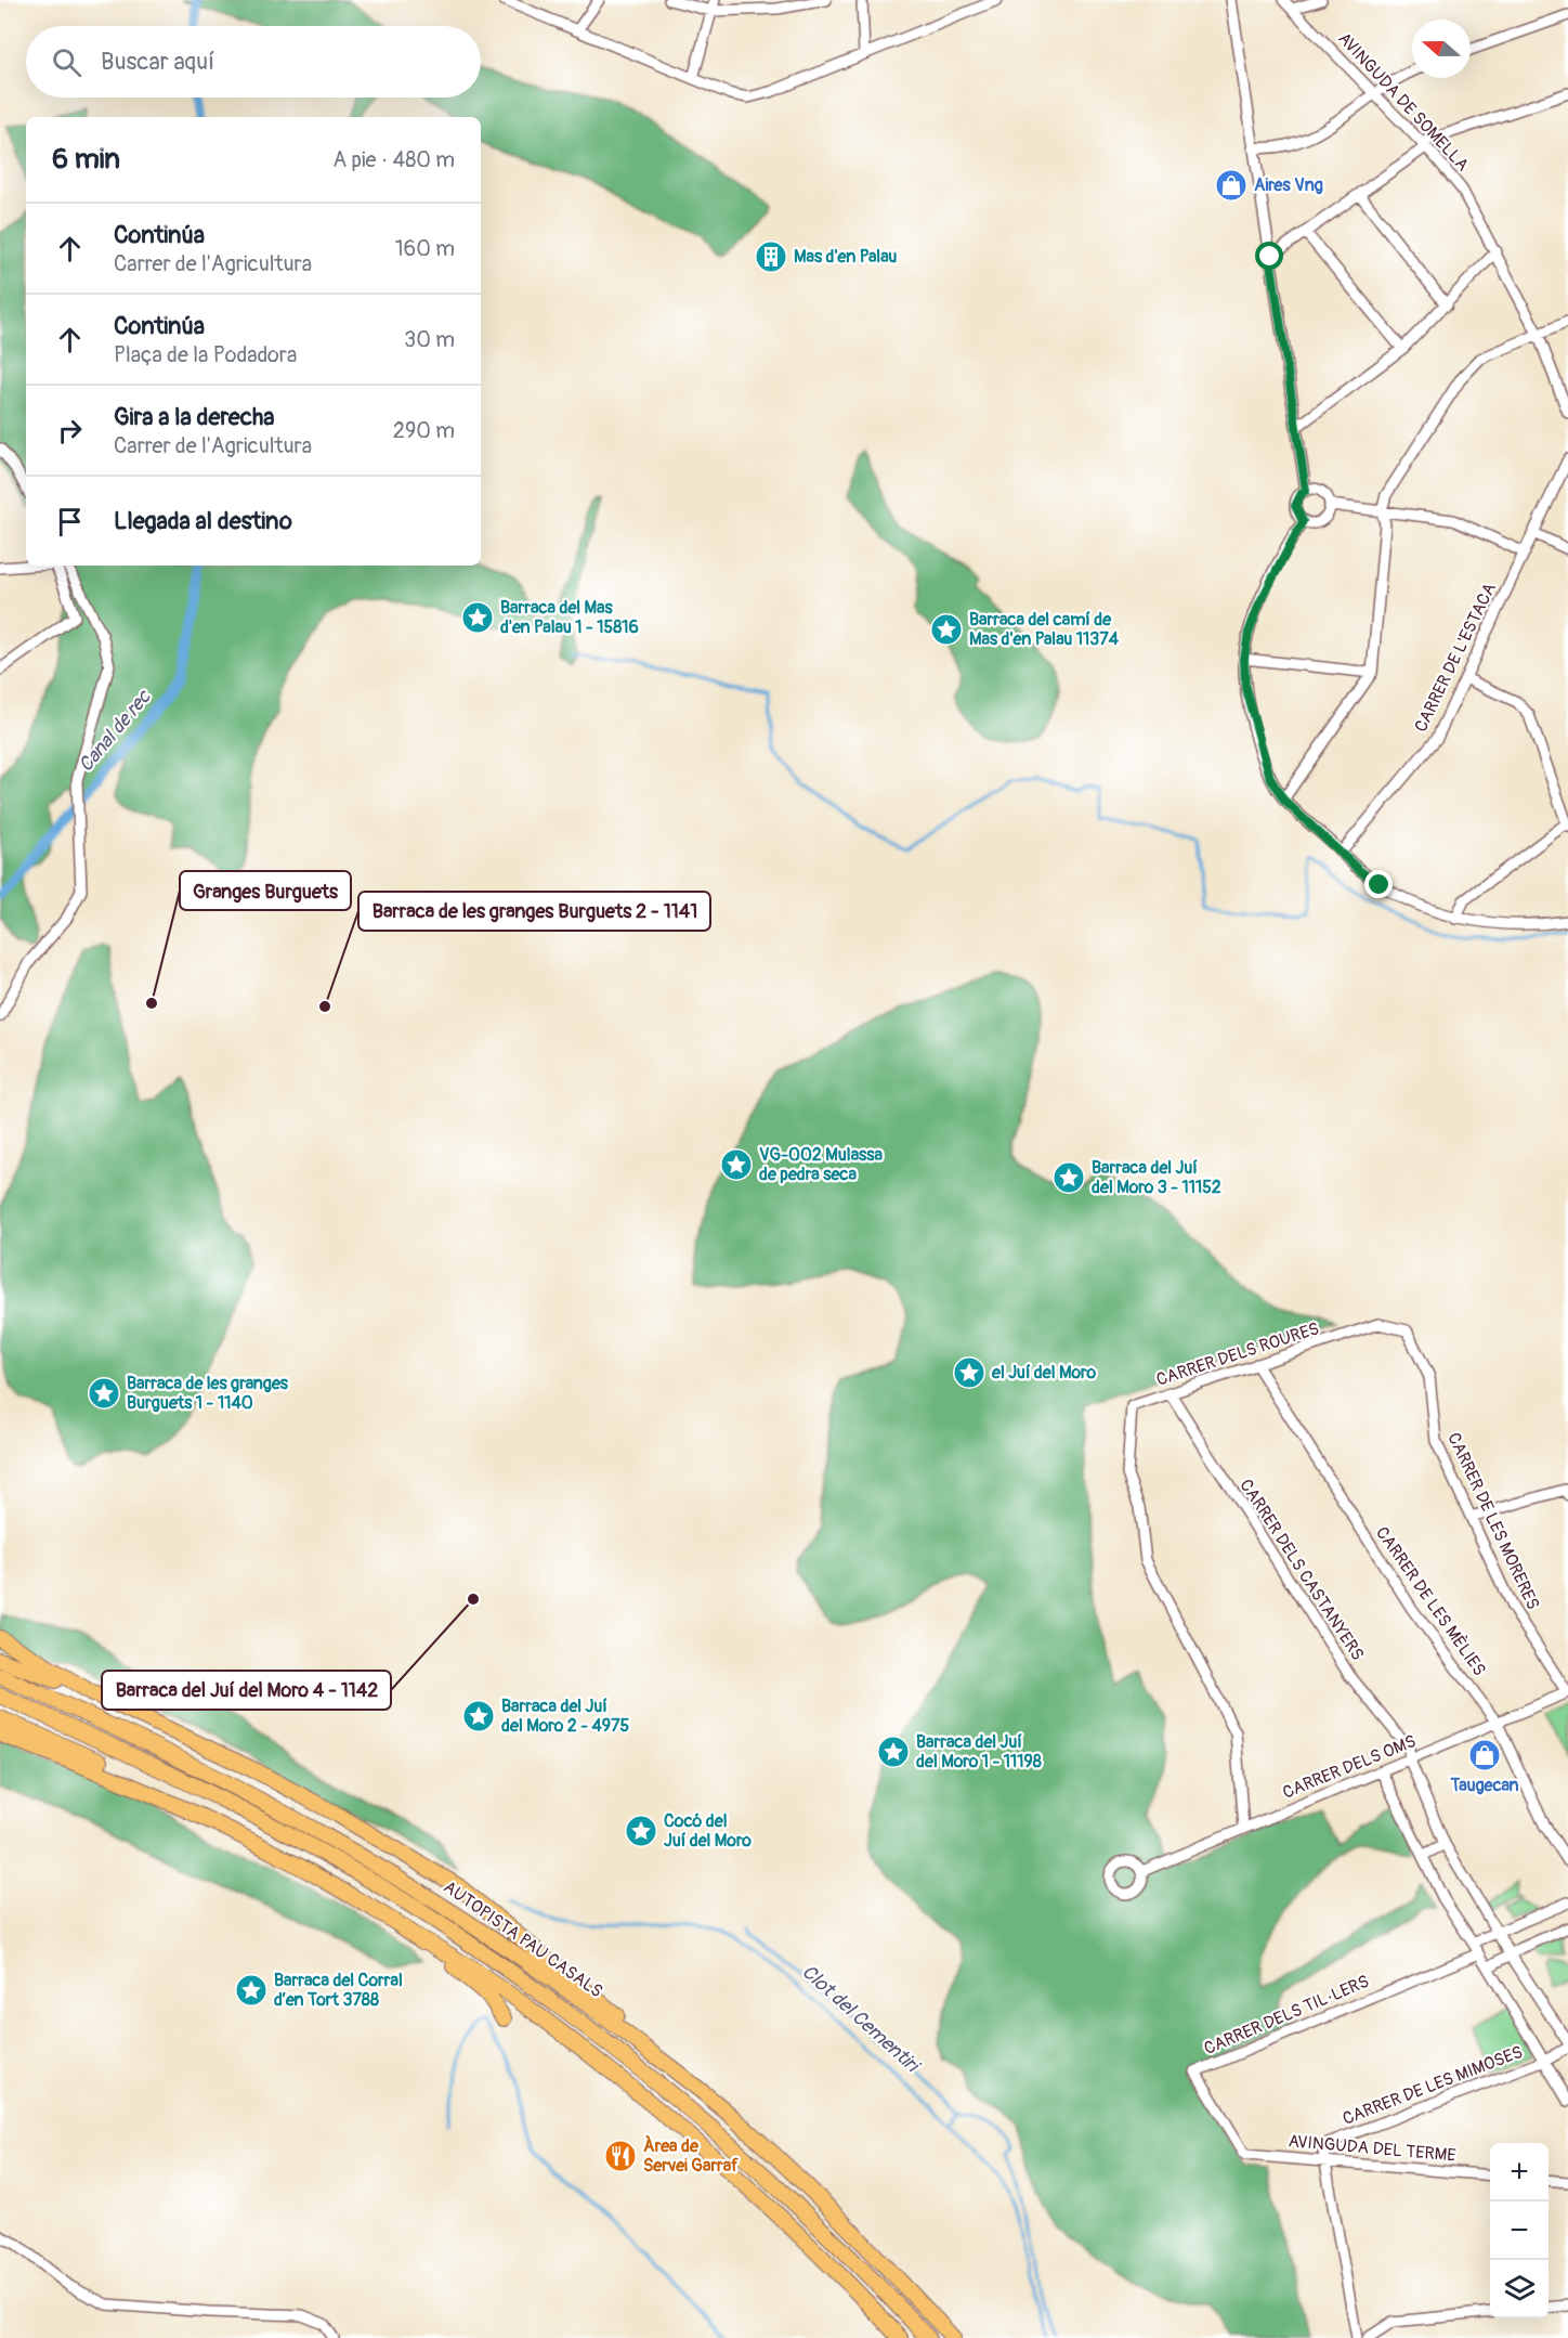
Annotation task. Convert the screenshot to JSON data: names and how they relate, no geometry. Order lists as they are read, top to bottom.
{
  "streets": {
    "highway": ["AUTOPISTA PAU CASALS"],
    "street": [
      "AVINGUDA DE SOMELLA",
      "CARRER DE L'ESTACA",
      "CARRER DELS ROURES",
      "CARRER DE LES MORERES",
      "CARRER DELS CASTANYERS",
      "CARRER DE LES MÈLIES",
      "CARRER DELS OMS",
      "CARRER DELS TIL·LERS",
      "CARRER DE LES MIMOSES",
      "AVINGUDA DEL TERME"
    ]
  },
  "crossings": [
    ["CARRER DELS ROURES", "CARRER DE LES MORERES"],
    ["CARRER DELS ROURES", "CARRER DELS CASTANYERS"],
    ["CARRER DELS ROURES", "CARRER DE LES MÈLIES"],
    ["CARRER DELS ROURES", "CARRER DELS OMS"],
    ["CARRER DE LES MORERES", "CARRER DELS OMS"],
    ["CARRER DELS CASTANYERS", "CARRER DELS OMS"],
    ["CARRER DELS CASTANYERS", "CARRER DE LES MIMOSES"],
    ["CARRER DE LES MÈLIES", "CARRER DELS OMS"],
    ["CARRER DELS TIL·LERS", "AVINGUDA DEL TERME"],
    ["CARRER DE LES MIMOSES", "AVINGUDA DEL TERME"]
  ],
  "water": ["Canal de rec", "Clot del Cementiri"],
  "places": {
    "shop": ["Aires Vng", "Taugecan"],
    "building": ["Mas d'en Palau"],
    "place": [
      "Barraca del Mas d'en Palau 1 - 15816",
      "Barraca del camí de Mas d'en Palau 11374",
      "VG-002 Mulassa de pedra seca",
      "Barraca del Juí del Moro 3 - 11152",
      "el Juí del Moro",
      "Barraca de les granges Burguets 1 - 1140",
      "Barraca del Juí del Moro 2 - 4975",
      "Barraca del Juí del Moro 1 - 11198",
      "Cocó del Juí del Moro",
      "Barraca del Corral d’en Tort 3788"
    ],
    "other": ["Granges Burguets", "Barraca de les granges Burguets 2 - 1141", "Barraca del Juí del Moro 4 - 1142"],
    "restaurant": ["Àrea de Servei Garraf"]
  },
  "north": "left",
  "page": {
    "search": "Buscar aquí",
    "heading": ["6 min", "A pie · 480 m"],
    "list": [
      ["Continúa", "Carrer de l'Agricultura", "160 m"],
      ["Continúa", "Plaça de la Podadora", "30 m"],
      ["Gira a la derecha", "Carrer de l'Agricultura", "290 m"],
      "Llegada al destino"
    ],
    "map_buttons": ["+", "−"]
  }
}
